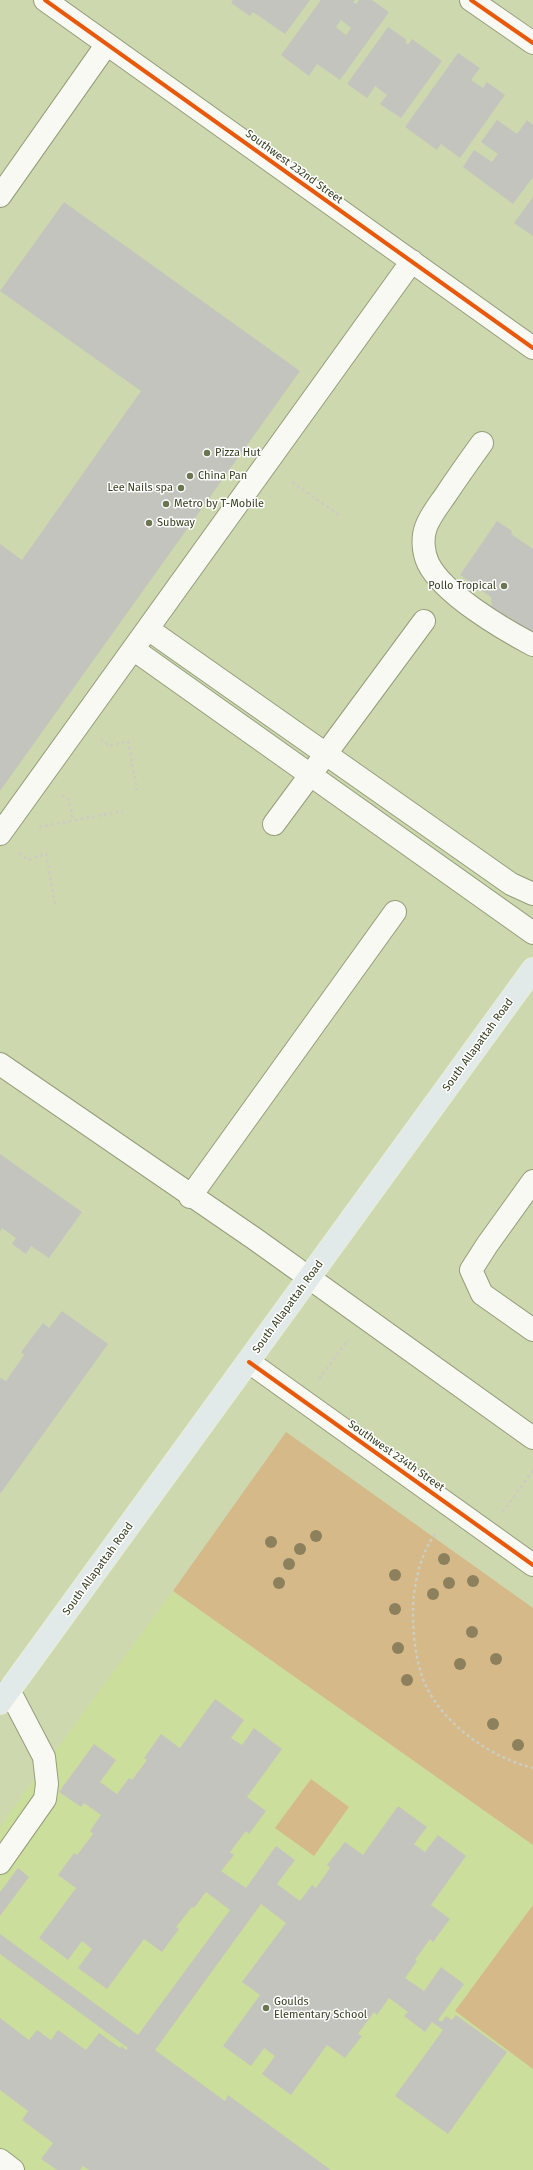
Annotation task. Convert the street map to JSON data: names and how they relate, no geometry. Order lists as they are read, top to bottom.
{
  "streets": {
    "main road": ["South Allapattah Road"],
    "street": ["Southwest 232nd Street", "Southwest 234th Street"]
  },
  "crossings": [
    ["South Allapattah Road", "Southwest 234th Street"]
  ],
  "places": [
    "Pizza Hut",
    "China Pan",
    "Lee Nails spa",
    "Metro by T-Mobile",
    "Subway",
    "Pollo Tropical",
    "Goulds Elementary School"
  ]
}
